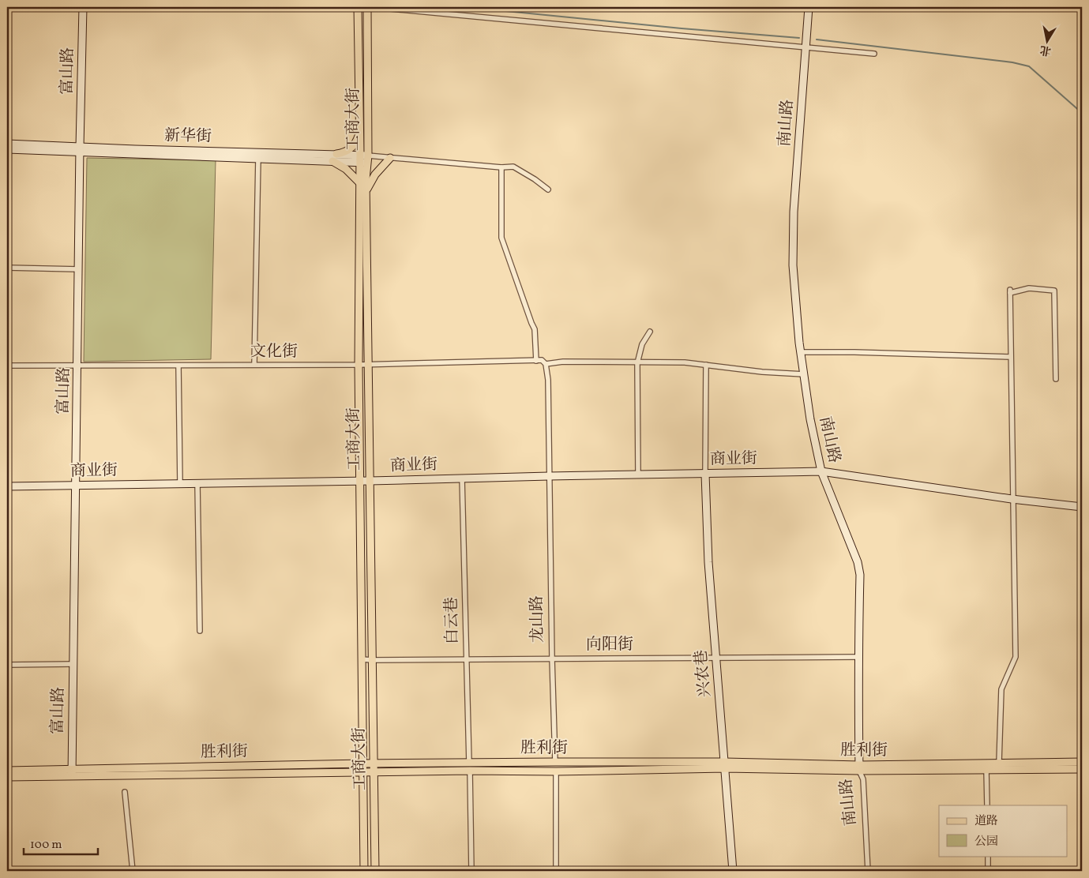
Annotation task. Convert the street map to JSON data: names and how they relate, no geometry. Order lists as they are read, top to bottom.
{
  "streets": {
    "main road": ["工商大街", "胜利街"],
    "street": [
      "富山路",
      "南山路",
      "新华街",
      "文化街",
      "商业街",
      "龙山路",
      "白云巷",
      "向阳街",
      "兴农巷"
    ]
  },
  "crossings": [
    ["富山路", "新华街"],
    ["富山路", "文化街"],
    ["富山路", "商业街"],
    ["富山路", "胜利街"],
    ["工商大街", "新华街"],
    ["工商大街", "文化街"],
    ["工商大街", "商业街"],
    ["工商大街", "向阳街"],
    ["工商大街", "胜利街"],
    ["南山路", "文化街"],
    ["南山路", "商业街"],
    ["南山路", "向阳街"],
    ["南山路", "胜利街"],
    ["文化街", "龙山路"],
    ["商业街", "龙山路"],
    ["商业街", "白云巷"],
    ["商业街", "兴农巷"],
    ["龙山路", "向阳街"],
    ["龙山路", "胜利街"],
    ["白云巷", "向阳街"],
    ["白云巷", "胜利街"],
    ["向阳街", "兴农巷"],
    ["兴农巷", "胜利街"]
  ],
  "legend": ["道路", "公园"],
  "scale_bar": "100 m",
  "north": "bottom"
}
